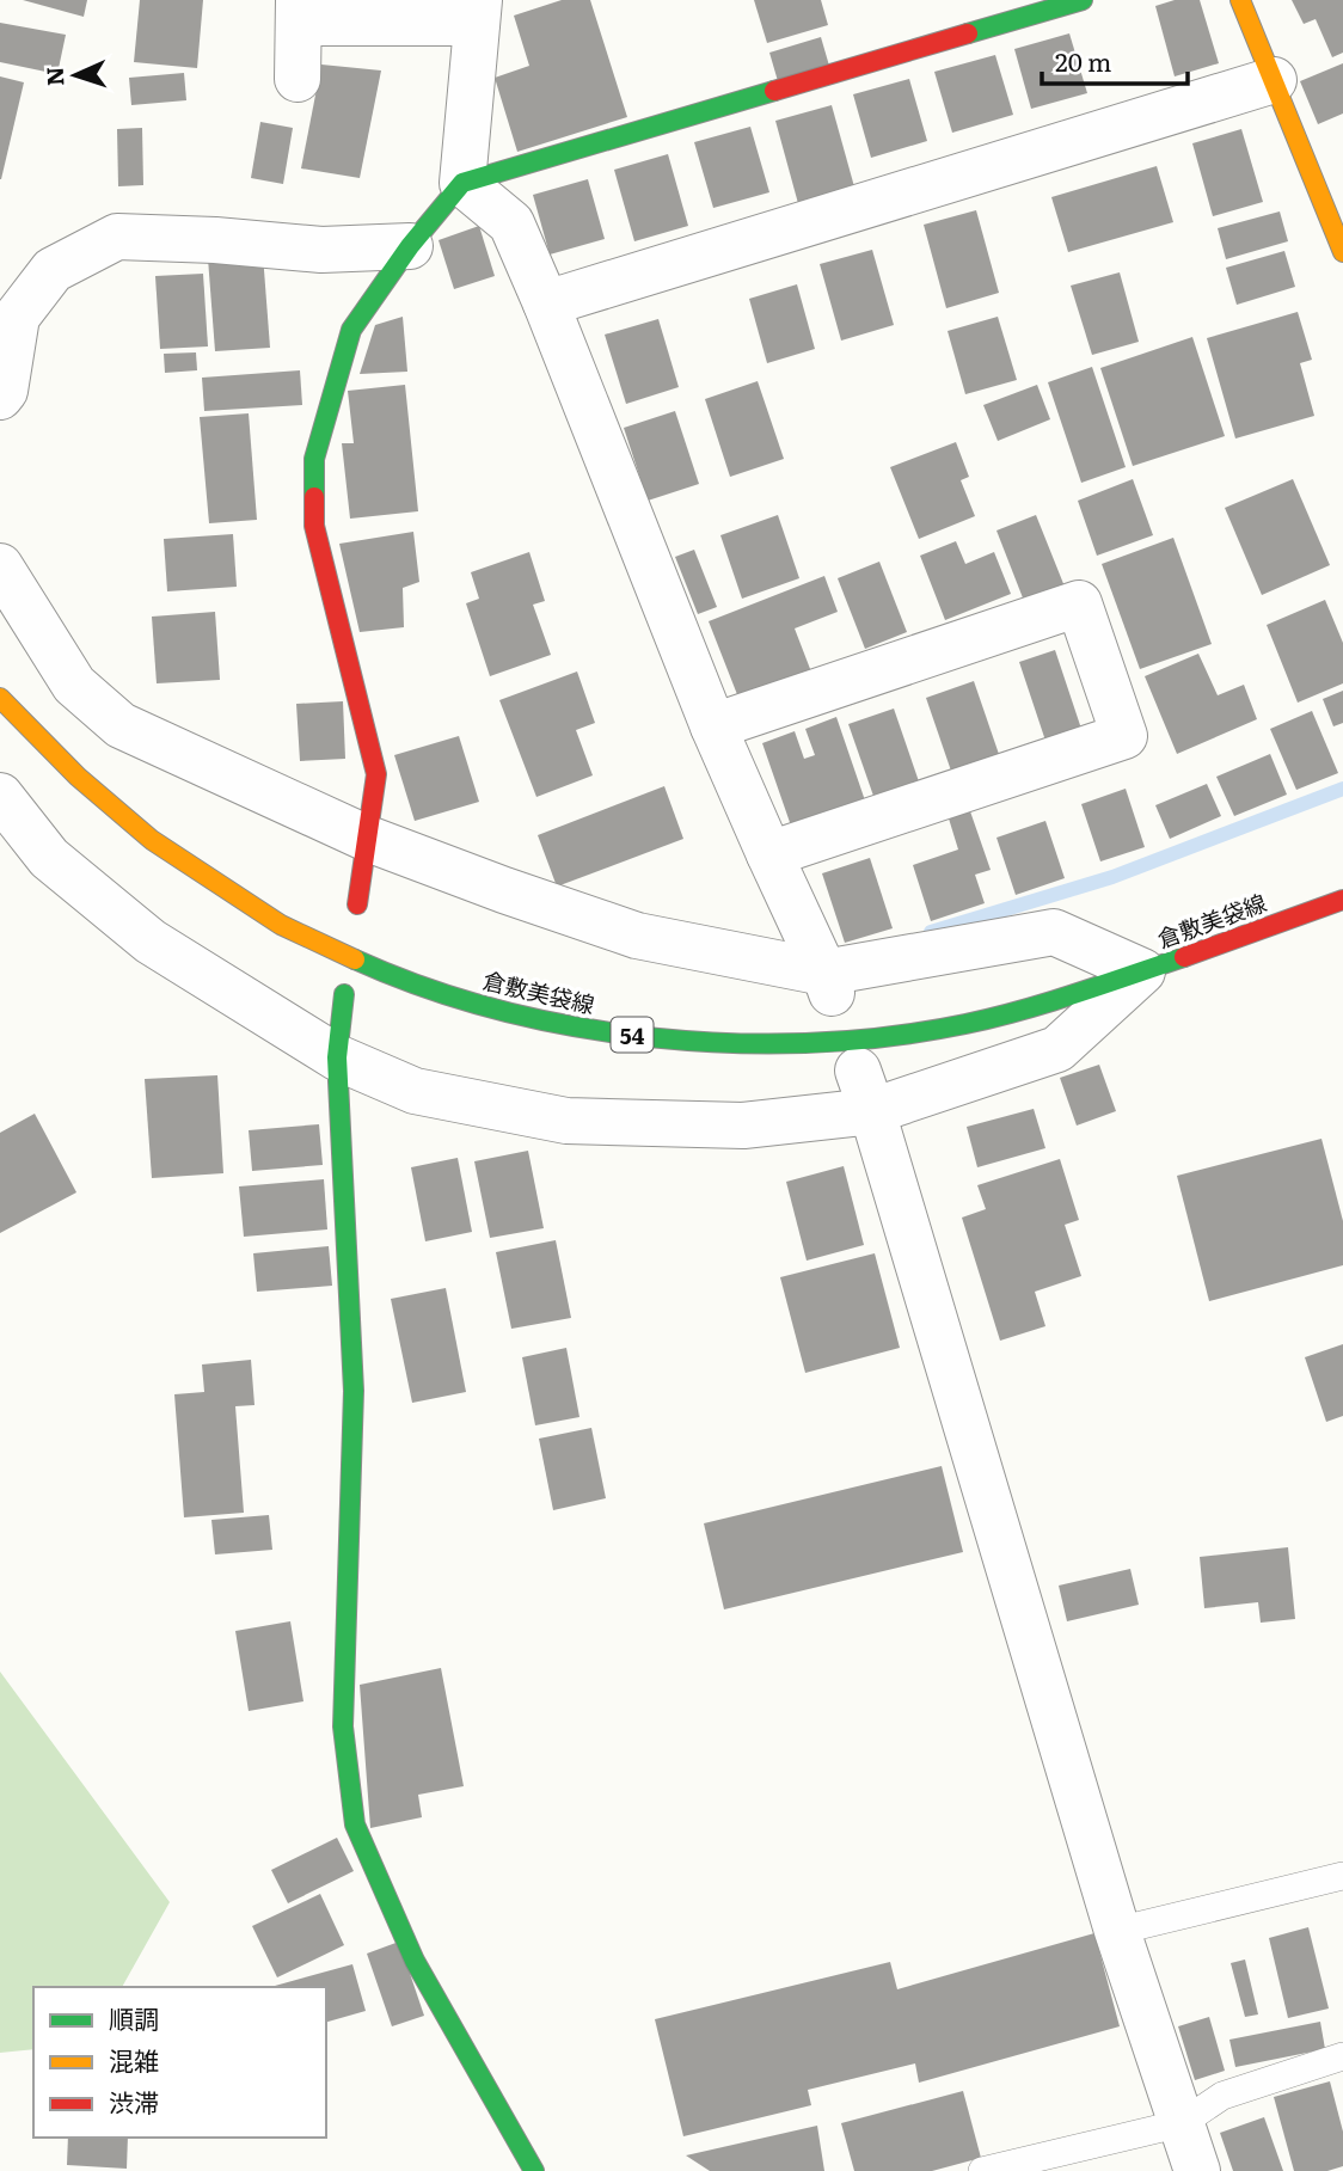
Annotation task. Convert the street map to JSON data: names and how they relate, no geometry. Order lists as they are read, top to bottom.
{
  "streets": {
    "street": ["倉敷美袋線", "54"]
  },
  "legend": ["順調", "混雑", "渋滞"],
  "scale_bar": "20 m",
  "north": "left"
}
